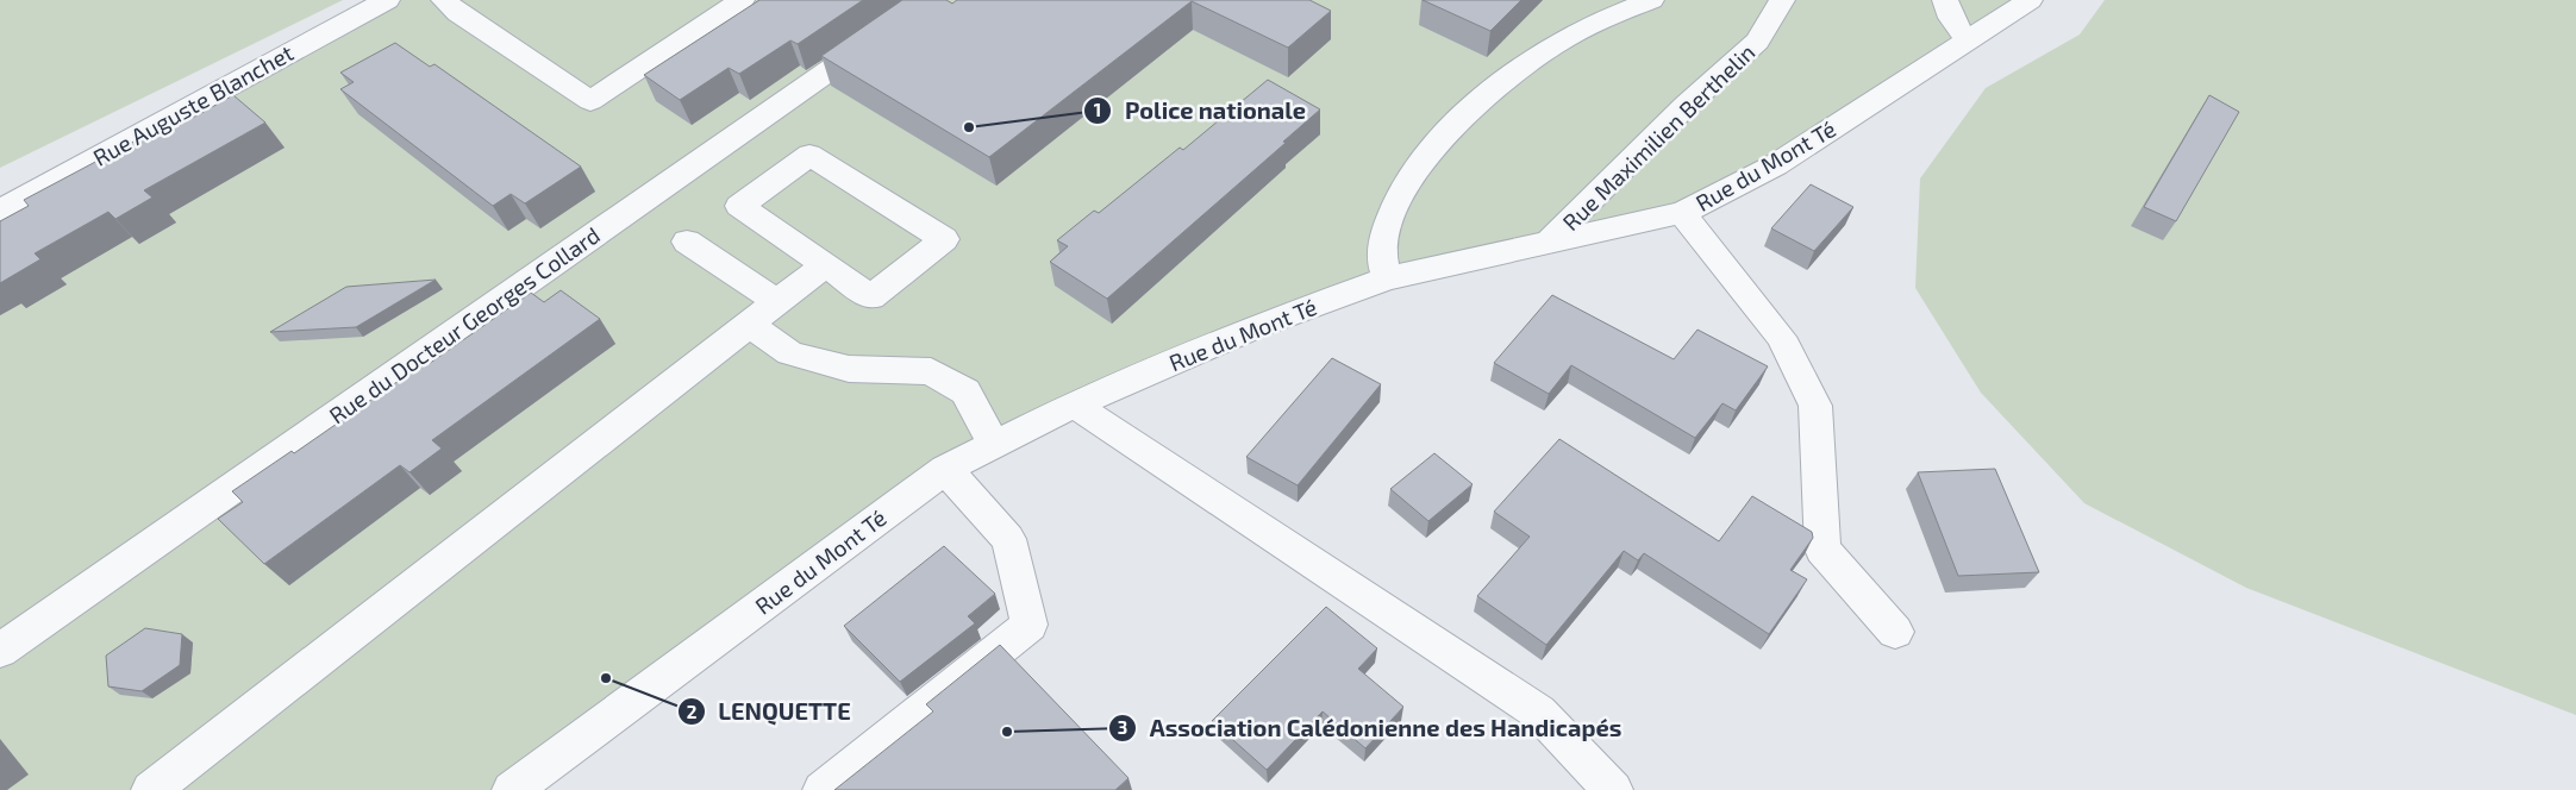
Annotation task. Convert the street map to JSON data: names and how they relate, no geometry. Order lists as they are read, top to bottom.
{
  "streets": {
    "street": [
      "Rue Auguste Blanchet",
      "Rue Maximilien Berthelin",
      "Rue du Mont Té",
      "Rue du Docteur Georges Collard"
    ]
  },
  "crossings": [
    ["Rue Maximilien Berthelin", "Rue du Mont Té"]
  ],
  "places": ["Police nationale", "LENQUETTE", "Association Calédonienne des Handicapés"]
}
